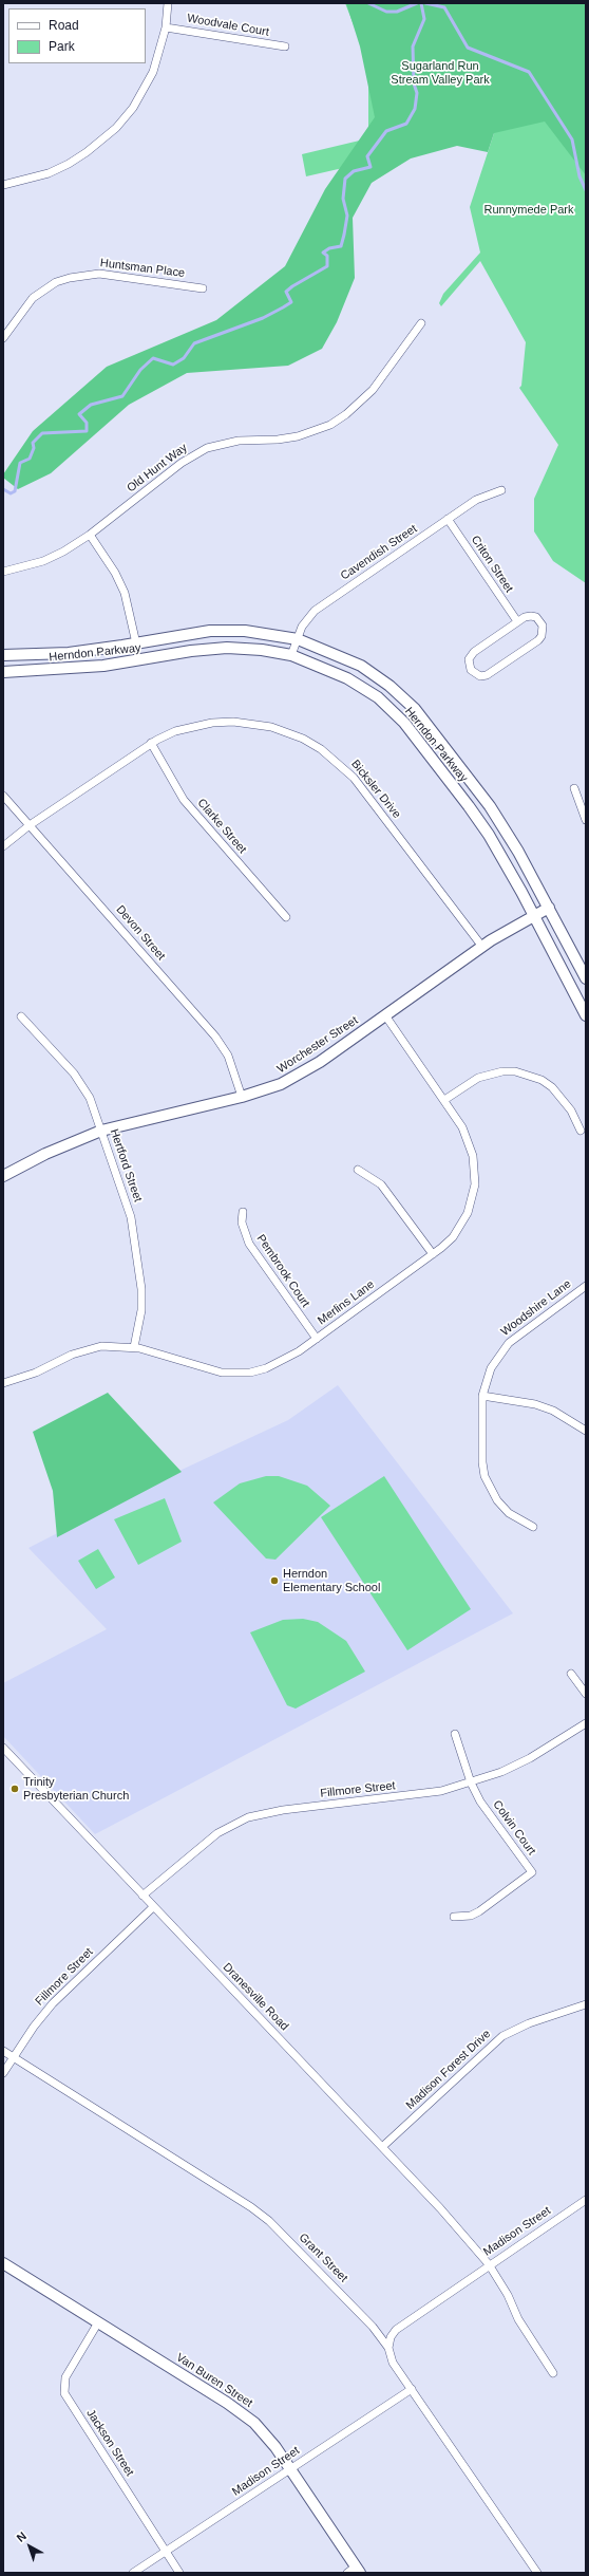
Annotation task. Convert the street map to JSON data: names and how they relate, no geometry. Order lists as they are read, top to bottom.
{
  "streets": {
    "main road": ["Herndon Parkway", "Worchester Street", "Van Buren Street"],
    "street": [
      "Woodvale Court",
      "Huntsman Place",
      "Old Hunt Way",
      "Cavendish Street",
      "Criton Street",
      "Bicksler Drive",
      "Clarke Street",
      "Devon Street",
      "Hertford Street",
      "Pembrook Court",
      "Merlins Lane",
      "Woodshire Lane",
      "Fillmore Street",
      "Colvin Court",
      "Dranesville Road",
      "Madison Forest Drive",
      "Madison Street",
      "Grant Street",
      "Jackson Street"
    ]
  },
  "crossings": [
    ["Cavendish Street", "Criton Street"],
    ["Cavendish Street", "Herndon Parkway"],
    ["Herndon Parkway", "Worchester Street"],
    ["Bicksler Drive", "Clarke Street"],
    ["Bicksler Drive", "Devon Street"],
    ["Bicksler Drive", "Worchester Street"],
    ["Devon Street", "Worchester Street"],
    ["Worchester Street", "Hertford Street"],
    ["Worchester Street", "Merlins Lane"],
    ["Hertford Street", "Merlins Lane"],
    ["Pembrook Court", "Merlins Lane"],
    ["Fillmore Street", "Colvin Court"],
    ["Fillmore Street", "Dranesville Road"],
    ["Fillmore Street", "Grant Street"],
    ["Dranesville Road", "Madison Forest Drive"],
    ["Dranesville Road", "Madison Street"],
    ["Madison Street", "Grant Street"],
    ["Madison Street", "Van Buren Street"],
    ["Madison Street", "Jackson Street"],
    ["Van Buren Street", "Jackson Street"]
  ],
  "parks": ["Sugarland Run Stream Valley Park", "Runnymede Park"],
  "places": ["Herndon Elementary School", "Trinity Presbyterian Church"],
  "legend": ["Road", "Park"],
  "north": "top left"
}
